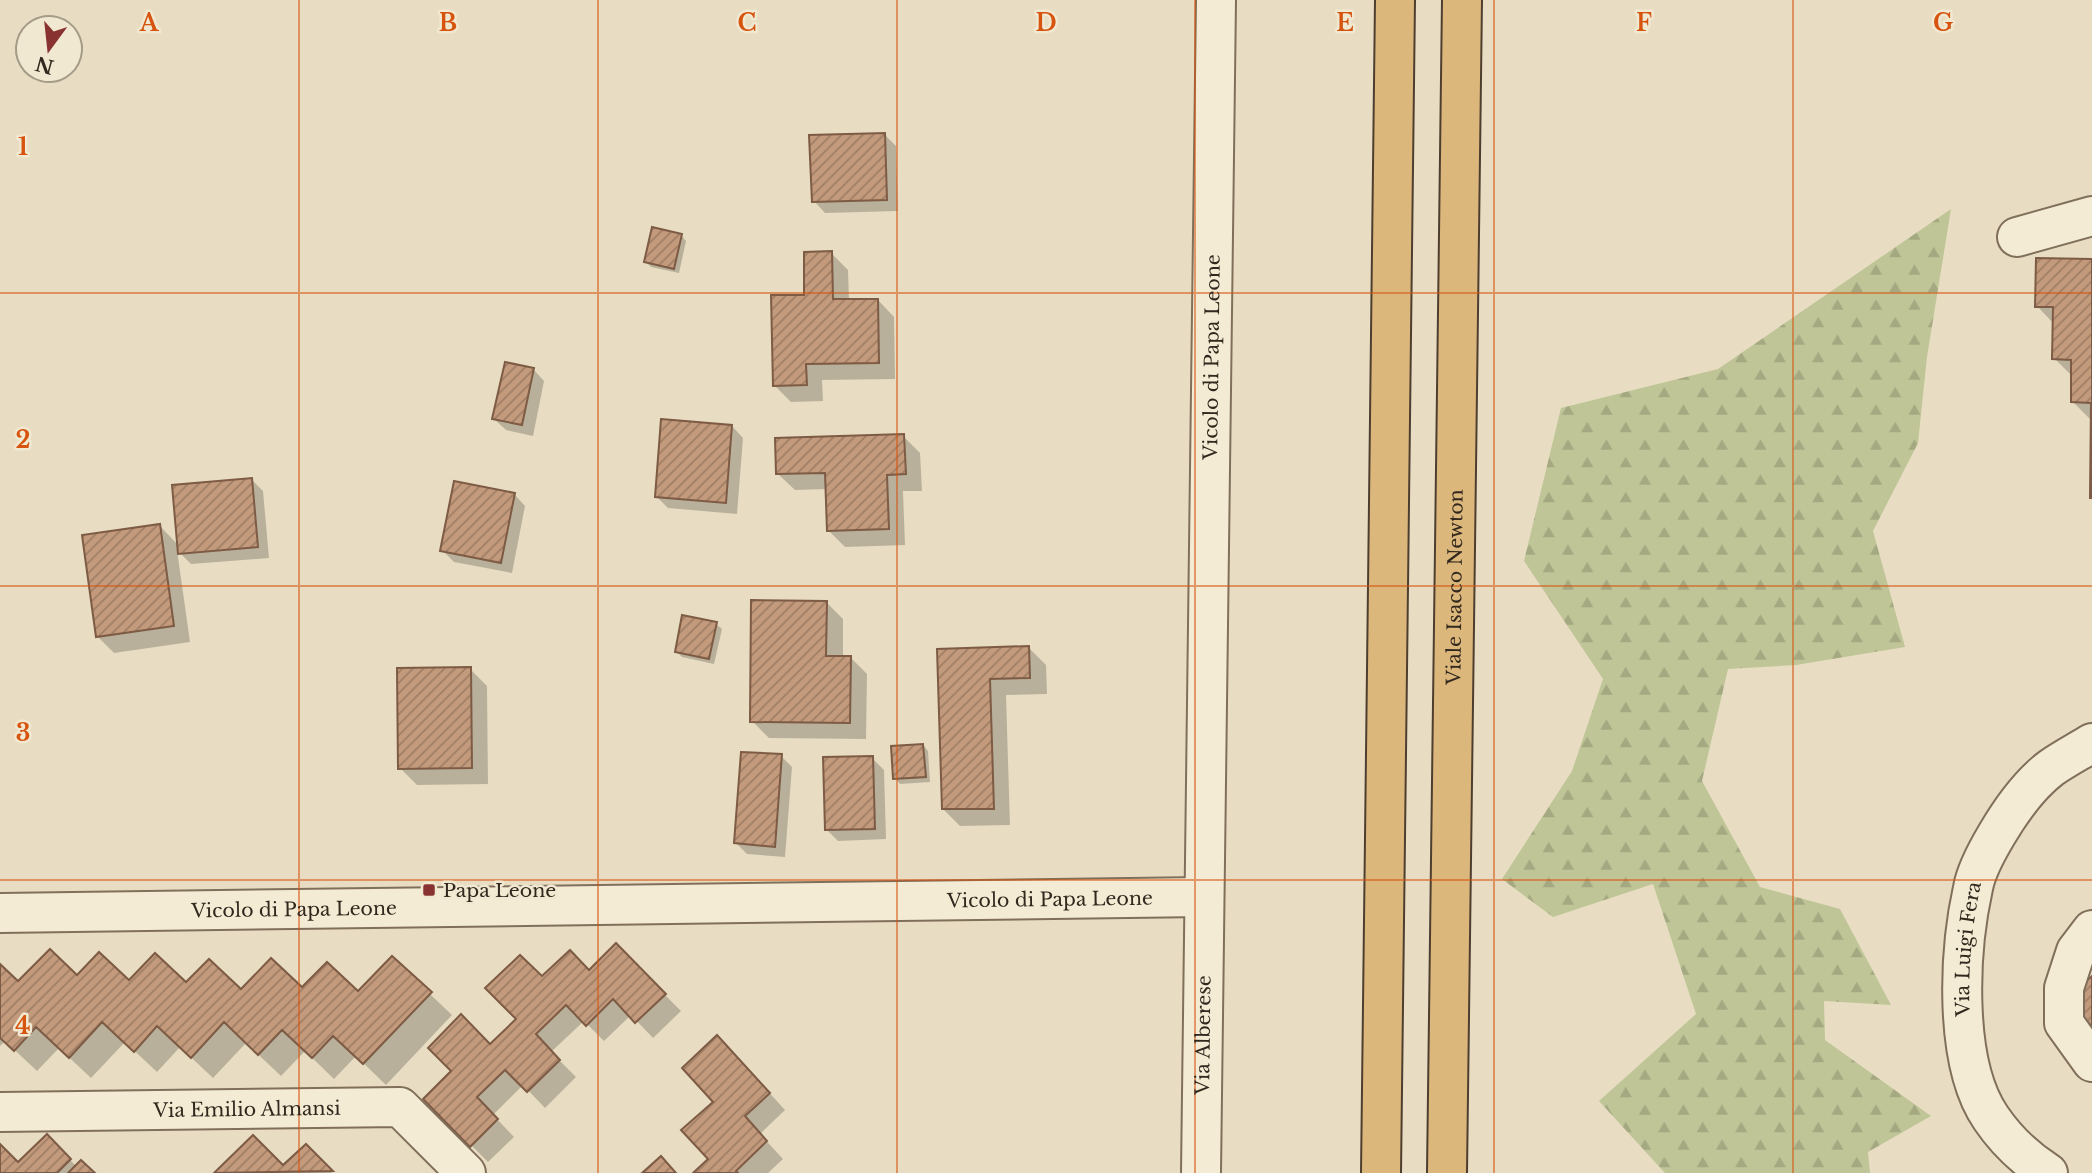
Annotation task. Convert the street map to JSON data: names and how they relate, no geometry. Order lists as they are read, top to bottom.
{
  "streets": {
    "highway": ["Viale Isacco Newton"],
    "street": [
      "Vicolo di Papa Leone",
      "Via Luigi Fera",
      "Via Alberese",
      "Via Emilio Almansi"
    ]
  },
  "crossings": [
    ["Vicolo di Papa Leone", "Via Alberese"]
  ],
  "places": {
    "transit": ["Papa Leone"]
  },
  "north": "bottom",
  "grid": {
    "columns": [
      "A",
      "B",
      "C",
      "D",
      "E",
      "F",
      "G"
    ],
    "rows": [
      "1",
      "2",
      "3",
      "4"
    ]
  }
}
